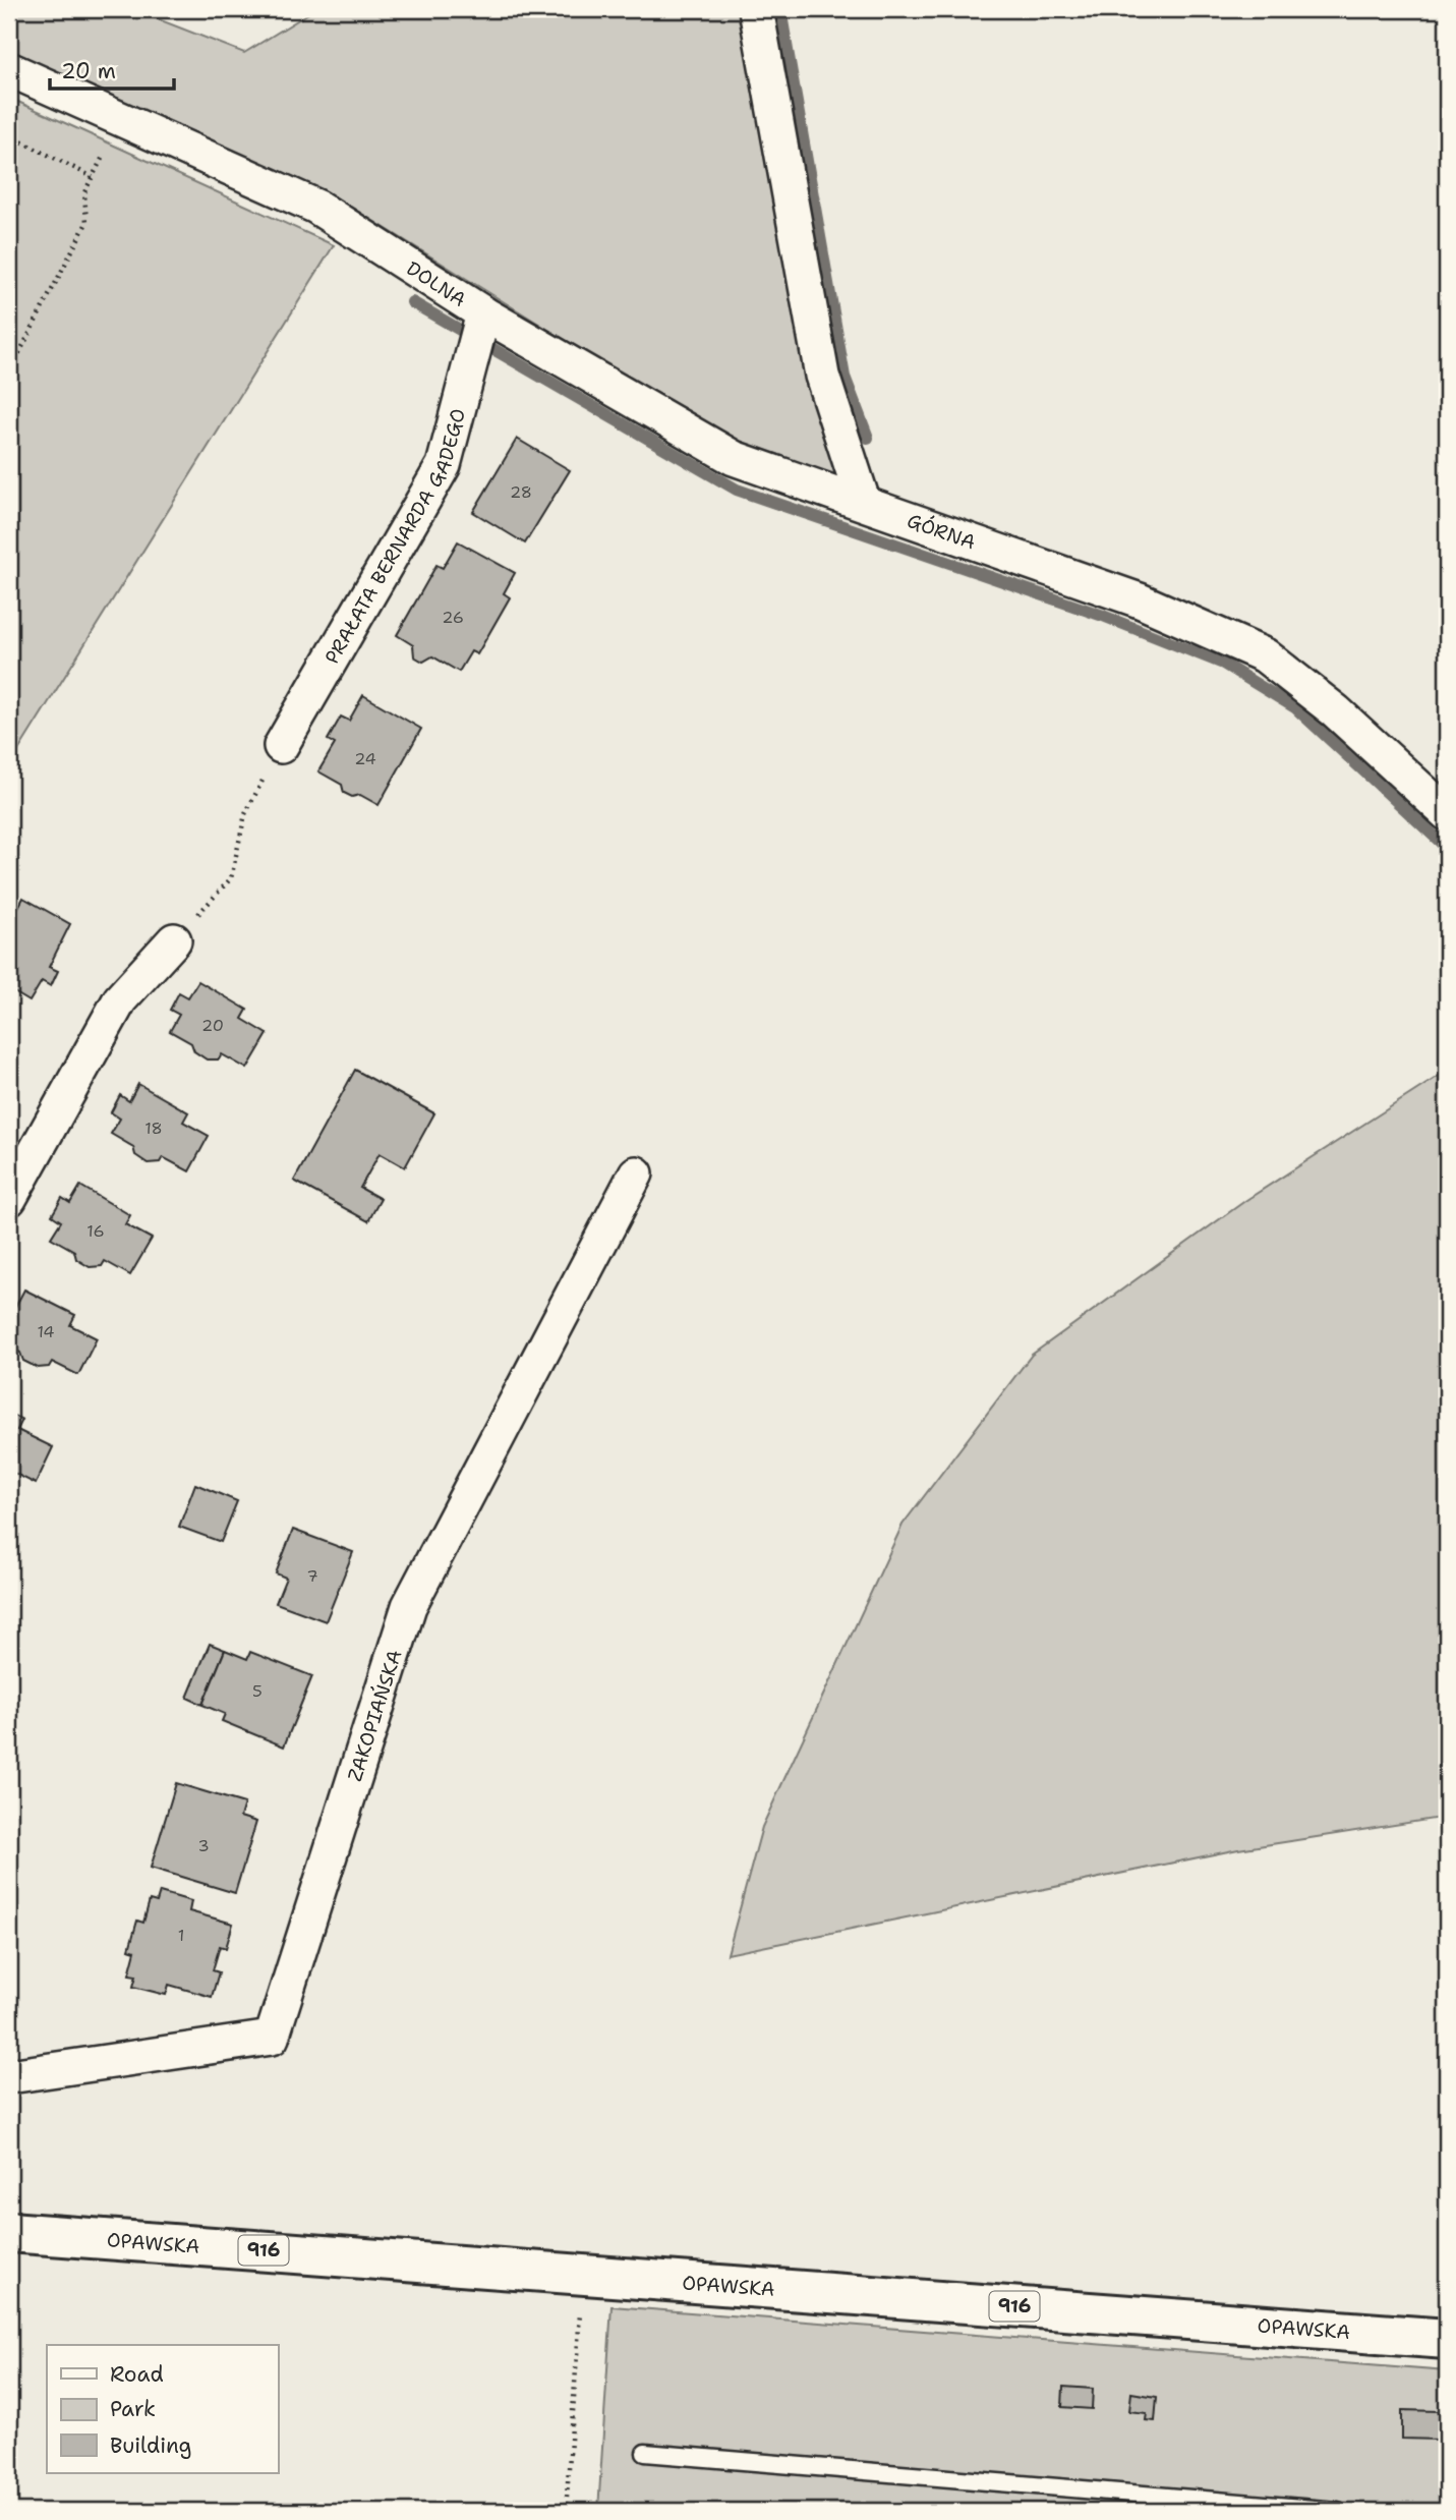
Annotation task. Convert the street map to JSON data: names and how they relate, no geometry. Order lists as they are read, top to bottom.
{
  "streets": {
    "main road": ["OPAWSKA", "916"],
    "street": [
      "DOLNA",
      "GÓRNA",
      "PRAŁATA BERNARDA GADEGO",
      "ZAKOPIAŃSKA"
    ]
  },
  "crossings": [
    ["DOLNA", "GÓRNA"],
    ["DOLNA", "PRAŁATA BERNARDA GADEGO"]
  ],
  "house_numbers": [
    "28",
    "26",
    "24",
    "20",
    "18",
    "16",
    "14",
    "7",
    "5",
    "3",
    "1"
  ],
  "legend": ["Road", "Park", "Building"],
  "scale_bar": "20 m"
}
